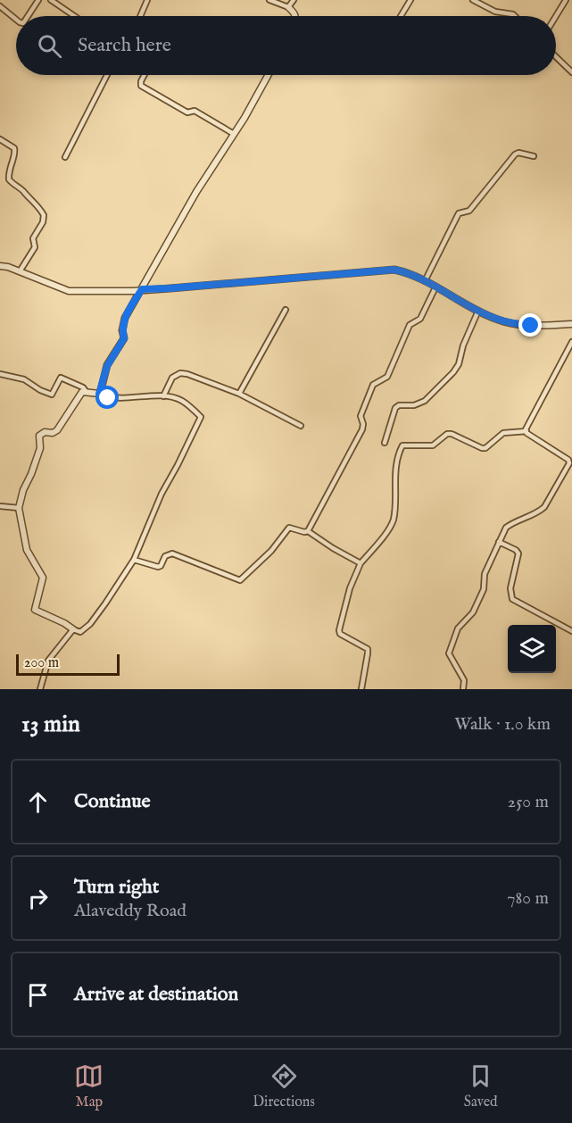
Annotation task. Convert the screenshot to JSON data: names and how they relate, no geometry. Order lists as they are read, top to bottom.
{
  "scale_bar": "200 m",
  "page": {
    "search": "Search here",
    "scale": "200 m",
    "heading": ["13 min", "Walk · 1.0 km"],
    "list": [
      ["Continue", "250 m"],
      ["Turn right", "Alaveddy Road", "780 m"],
      "Arrive at destination"
    ],
    "nav": ["Map", "Directions", "Saved"]
  }
}
